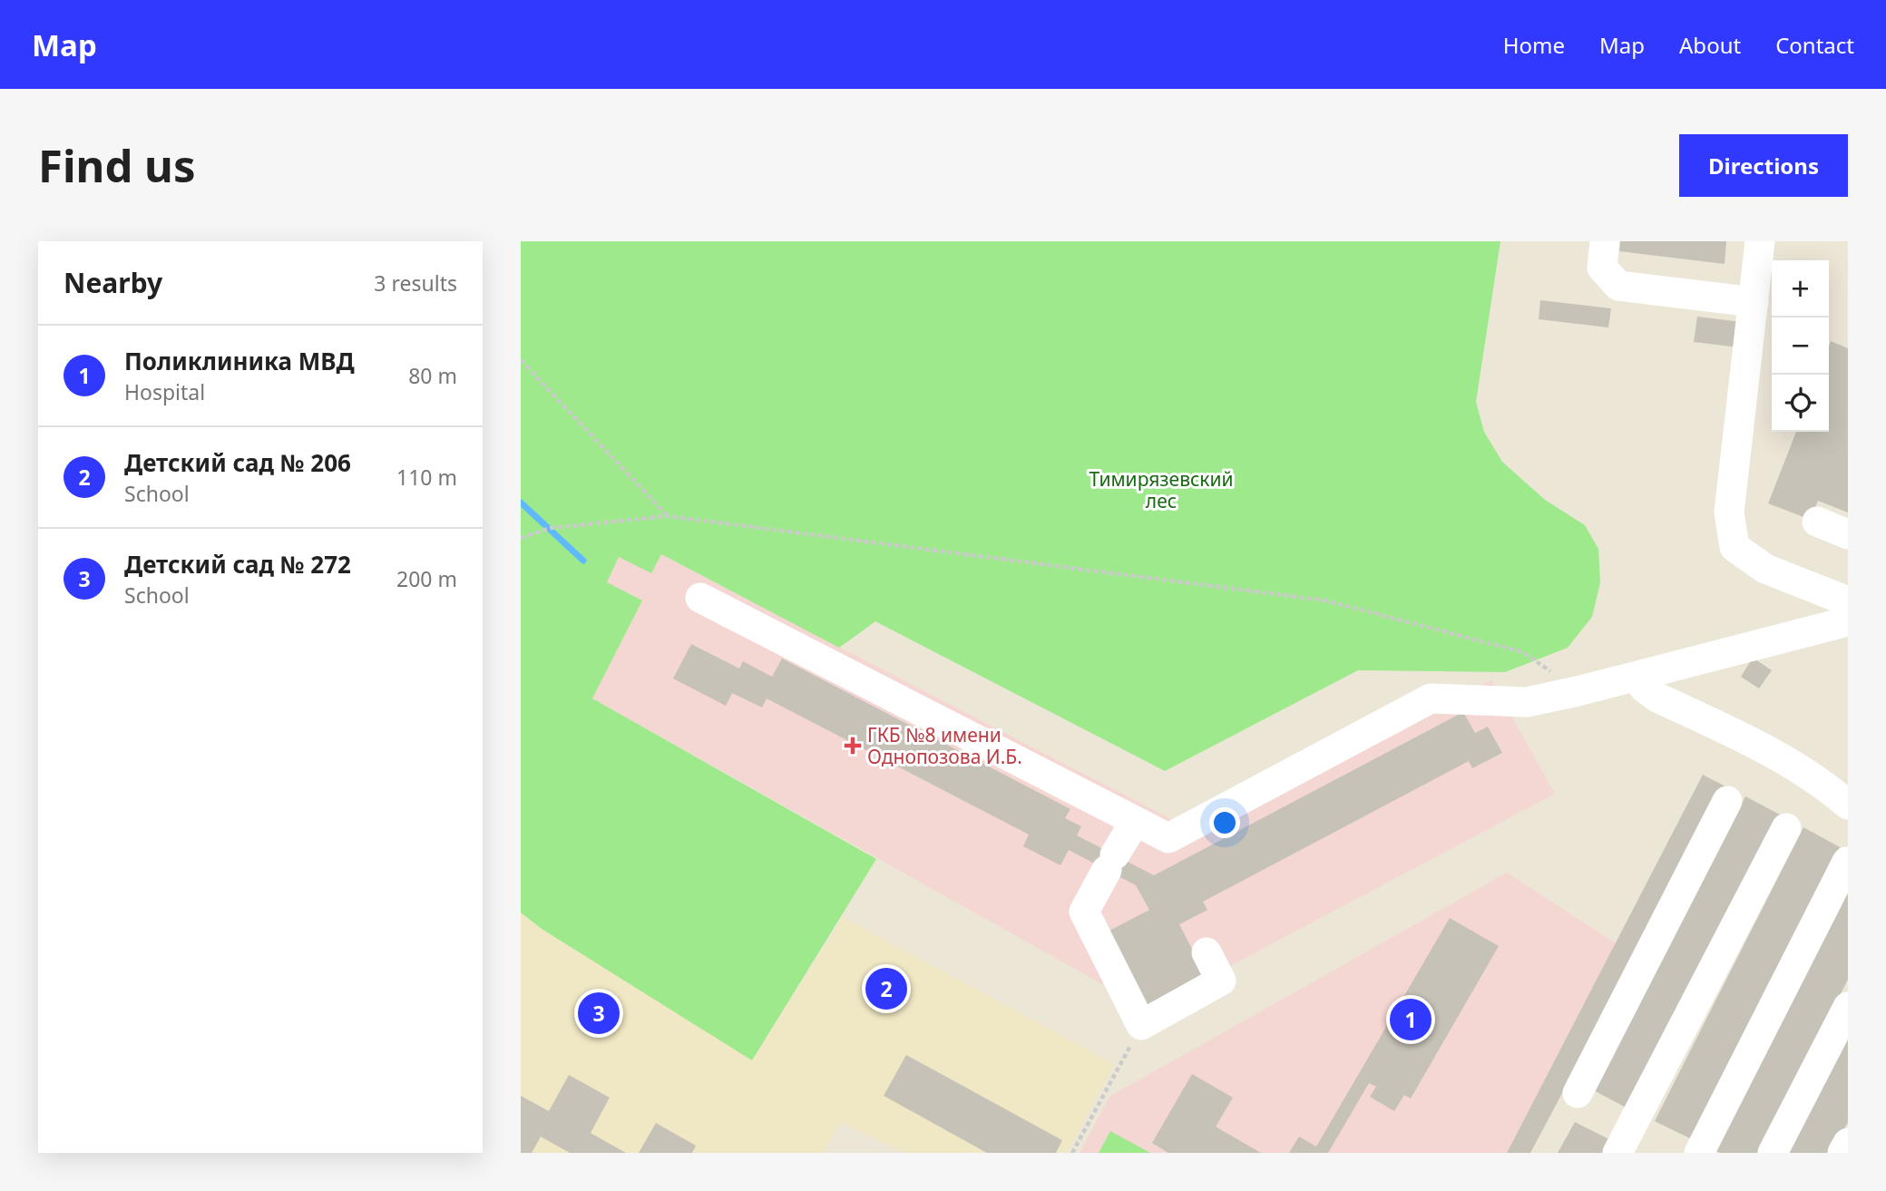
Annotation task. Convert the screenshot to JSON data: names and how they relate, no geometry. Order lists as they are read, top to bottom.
{
  "parks": ["Тимирязевский лес"],
  "places": {
    "health": ["ГКБ №8 имени Однопозова И.Б."]
  },
  "page": {
    "header": "Map",
    "nav": [
      "Home",
      "Map",
      "About",
      "Contact"
    ],
    "buttons": "Directions",
    "title": "Find us",
    "heading": ["Nearby", "3 results"],
    "map_buttons": ["+", "−"],
    "list": [
      {
        "mark": "1",
        "name": "Поликлиника МВД",
        "note": "Hospital",
        "value": "80 m"
      },
      {
        "mark": "2",
        "name": "Детский сад № 206",
        "note": "School",
        "value": "110 m"
      },
      {
        "mark": "3",
        "name": "Детский сад № 272",
        "note": "School",
        "value": "200 m"
      }
    ],
    "pins": ["2", "3", "1"]
  }
}
